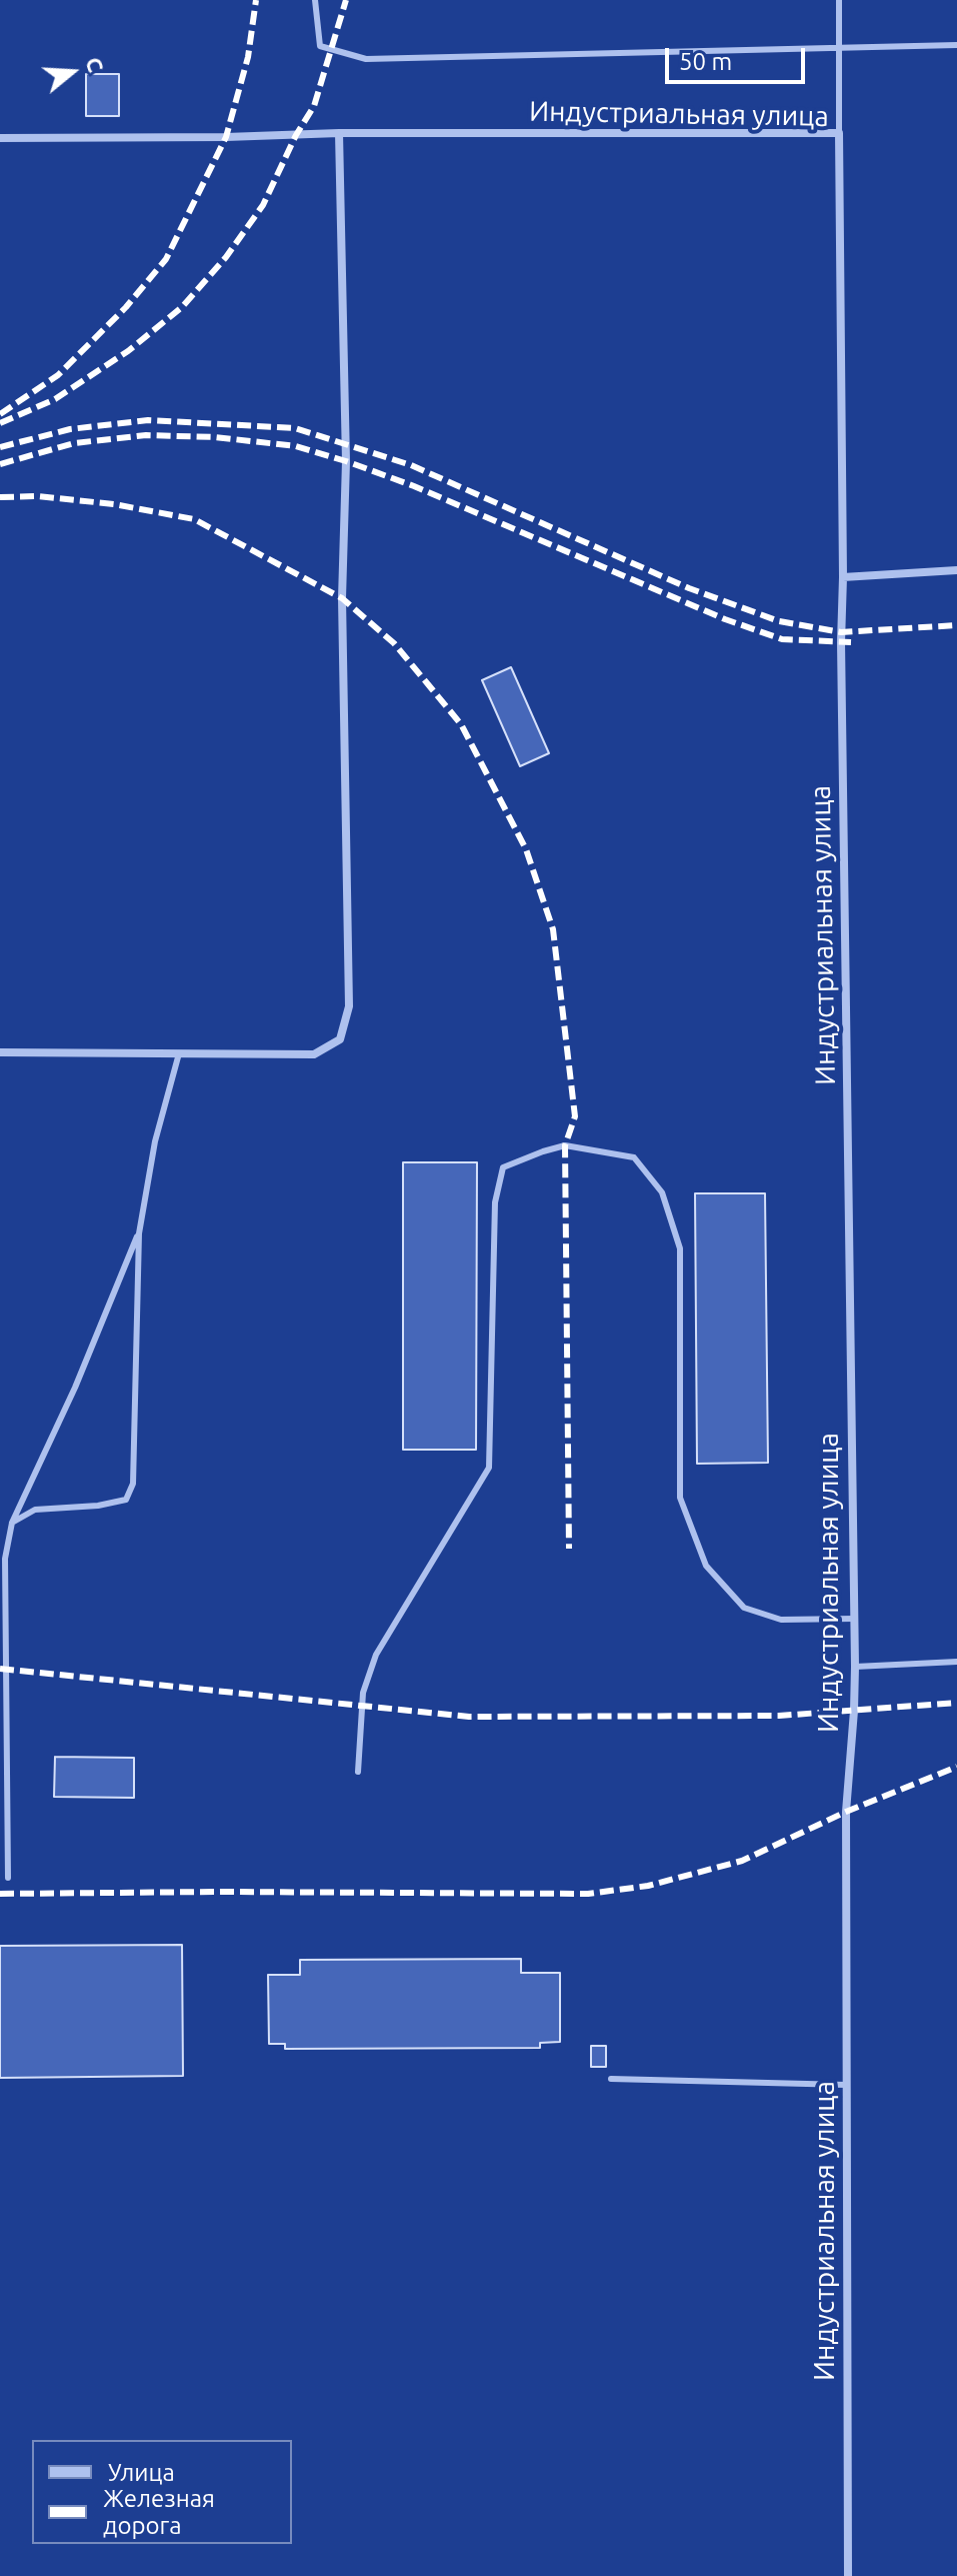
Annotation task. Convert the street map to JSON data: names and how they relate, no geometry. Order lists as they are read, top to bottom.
{
  "streets": {
    "street": ["Индустриальная улица"]
  },
  "legend": ["Улица", "Железная дорога"],
  "scale_bar": "50 m",
  "north": "right"
}
